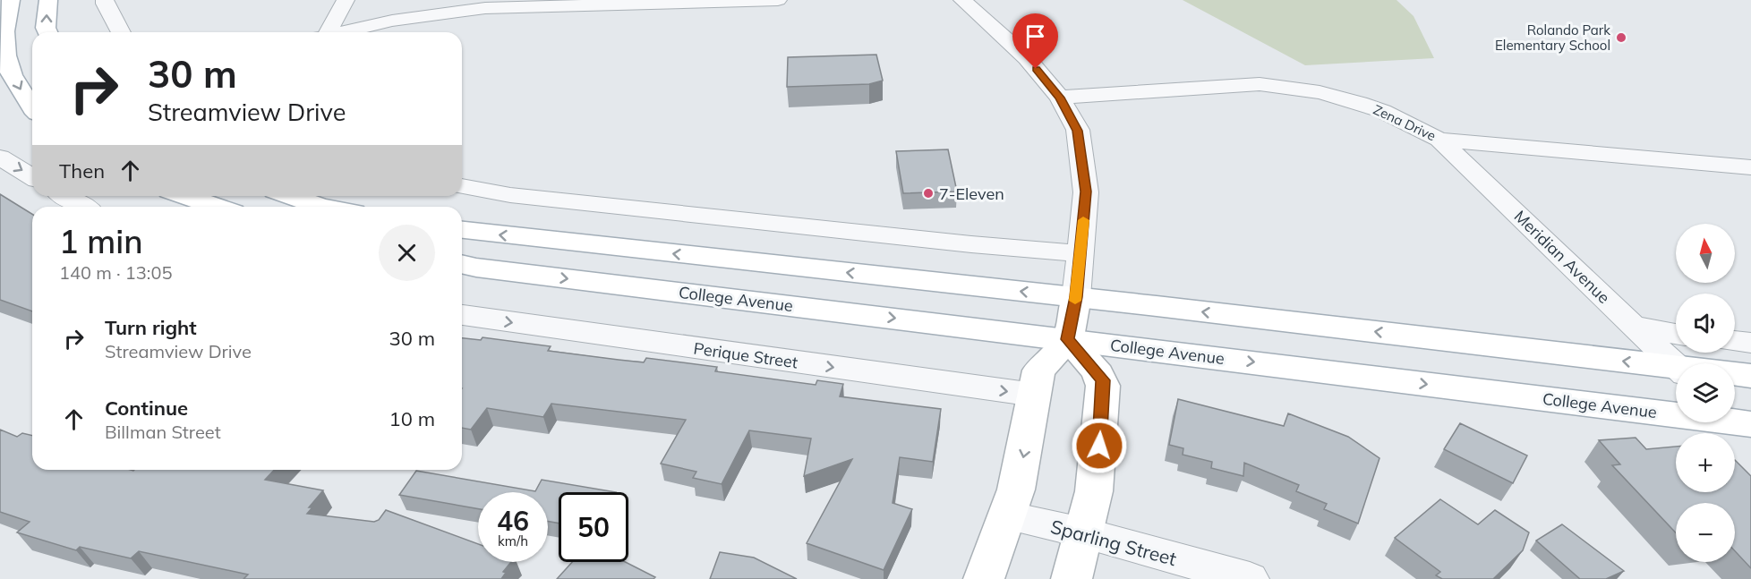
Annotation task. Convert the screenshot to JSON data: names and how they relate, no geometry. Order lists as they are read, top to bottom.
{
  "streets": {
    "main road": ["College Avenue"],
    "street": [
      "Zena Drive",
      "Meridian Avenue",
      "Perique Street",
      "Sparling Street"
    ]
  },
  "crossings": [
    ["Zena Drive", "Meridian Avenue"]
  ],
  "places": ["Rolando Park Elementary School", "7-Eleven"],
  "north": "top",
  "page": {
    "turn": ["30 m", "Streamview Drive"],
    "then": "Then",
    "heading": ["1 min", "140 m · 13:05"],
    "map_buttons": ["+", "−"],
    "list": [
      {
        "name": "Turn right",
        "note": "Streamview Drive",
        "value": "30 m"
      },
      {
        "name": "Continue",
        "note": "Billman Street",
        "value": "10 m"
      }
    ],
    "speed": "46 km/h",
    "limit": "50"
  }
}
